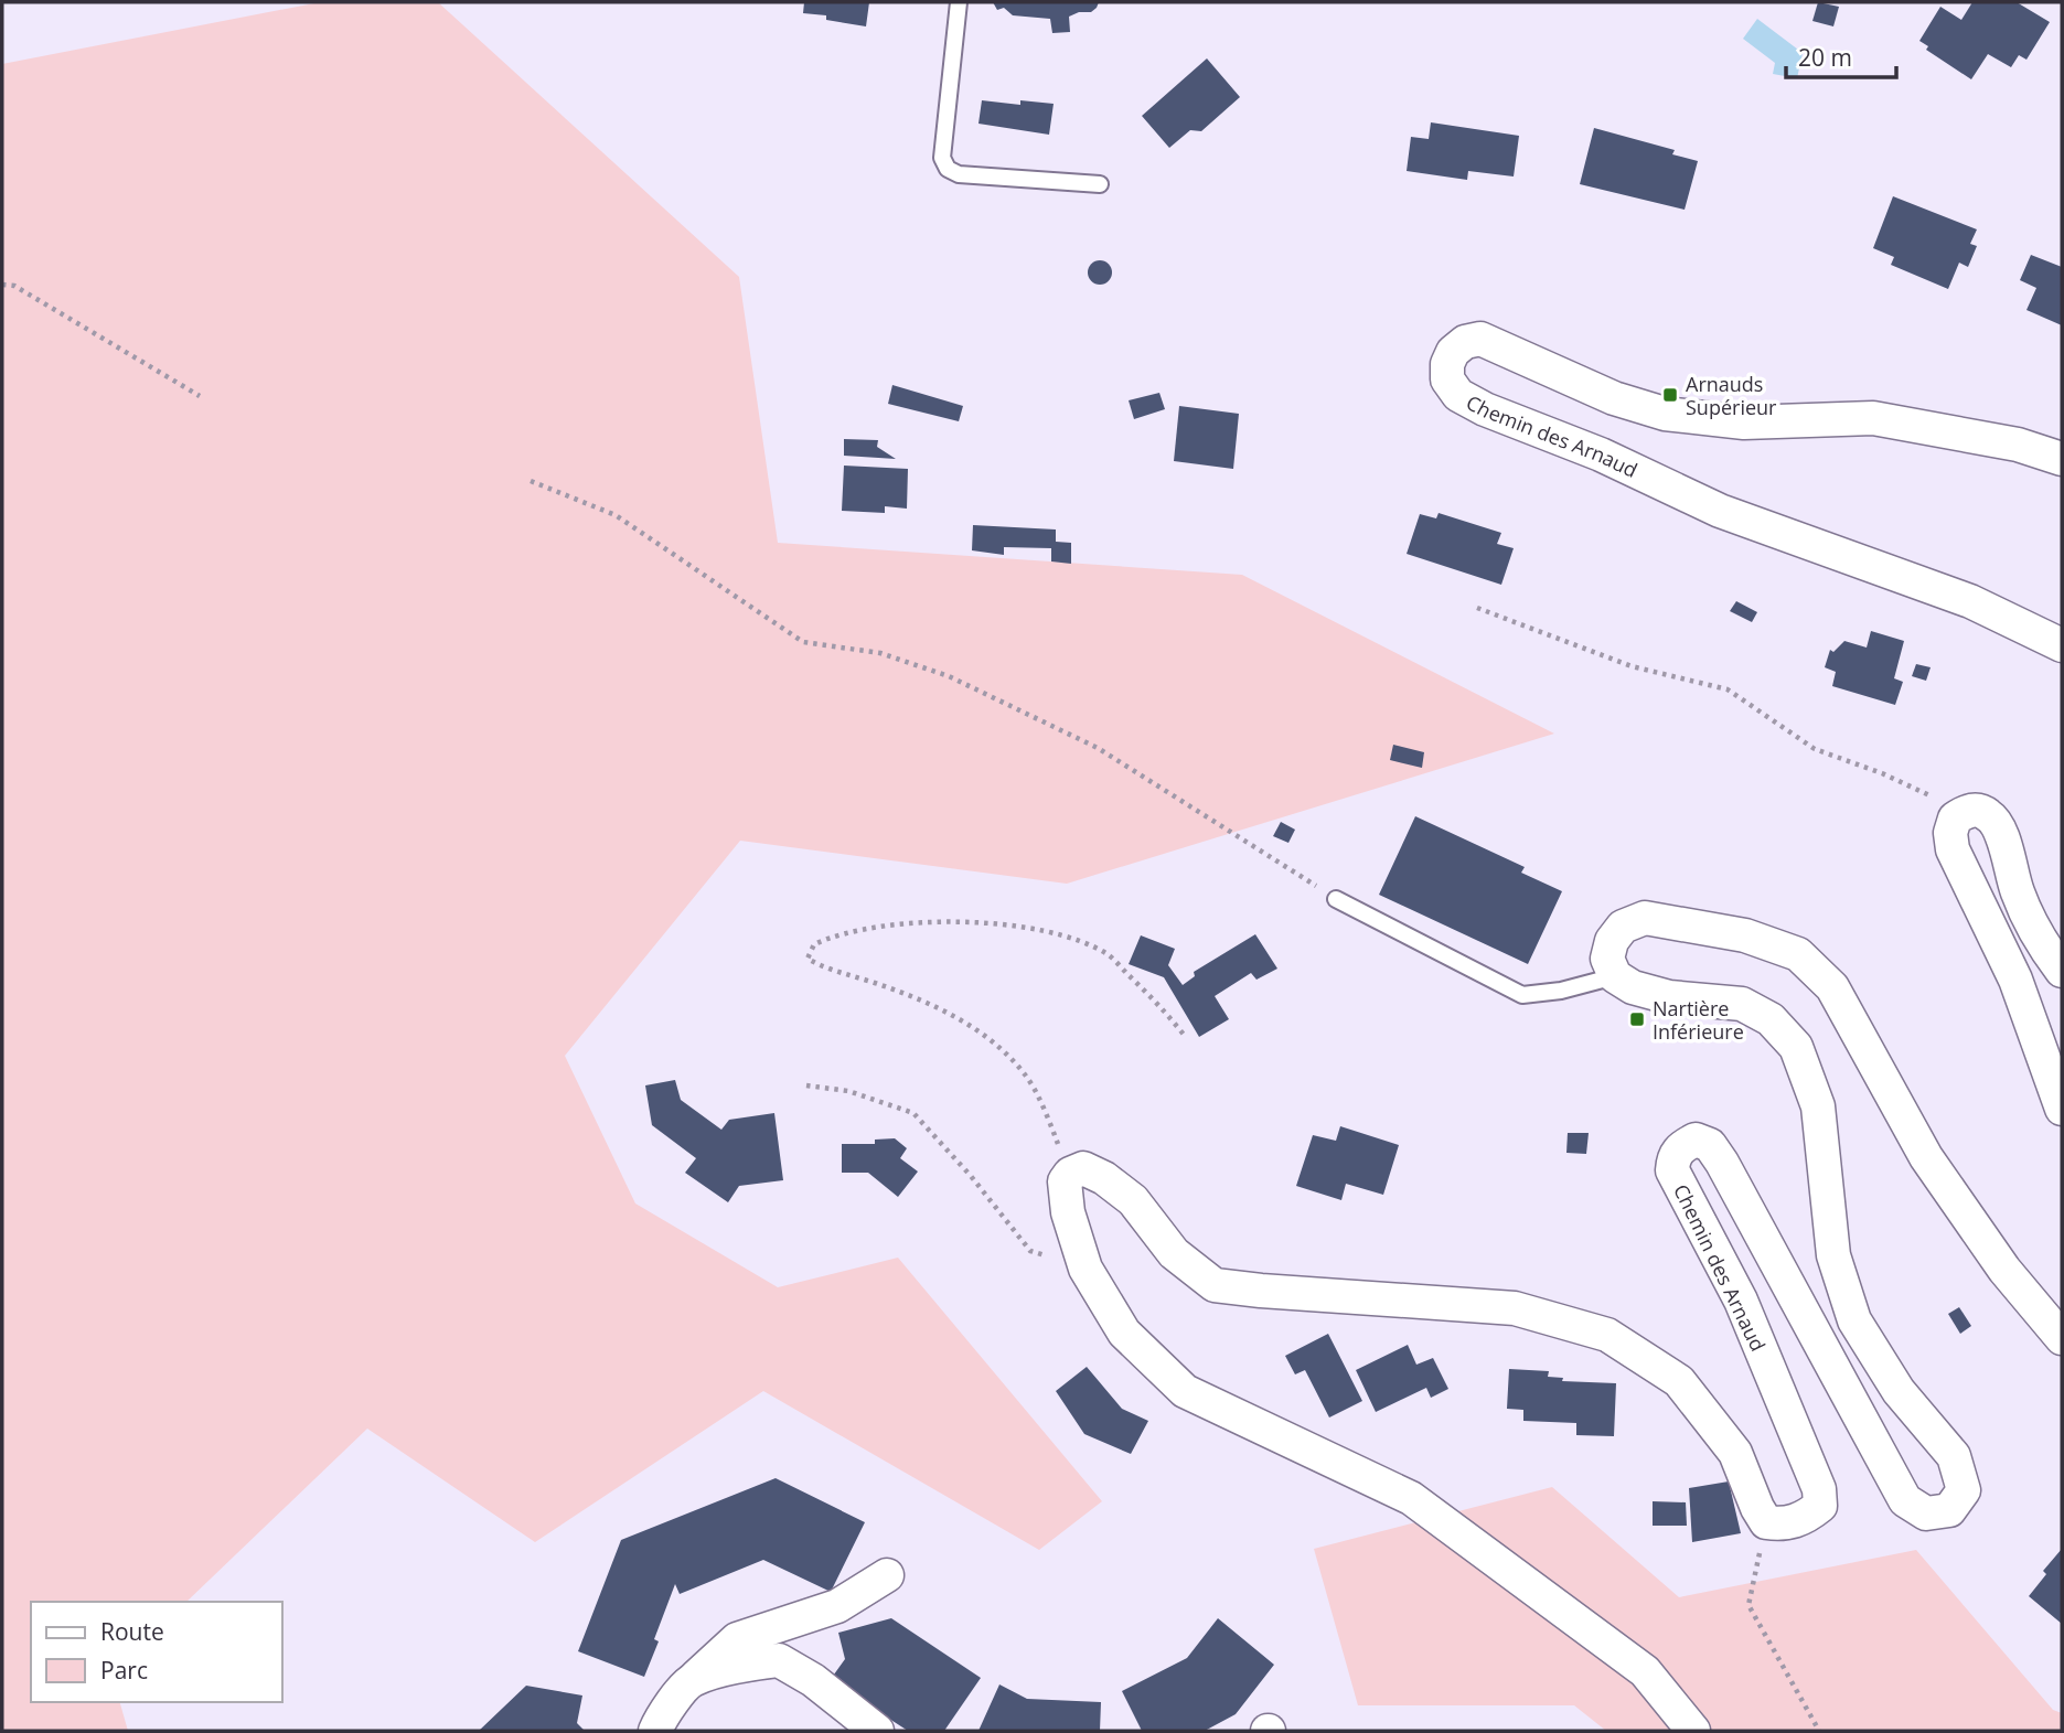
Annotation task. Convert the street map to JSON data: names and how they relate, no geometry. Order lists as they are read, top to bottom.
{
  "streets": {
    "street": ["Chemin des Arnaud"]
  },
  "places": {
    "transit": ["Arnauds Supérieur", "Nartière Inférieure"]
  },
  "legend": ["Route", "Parc"],
  "scale_bar": "20 m"
}
